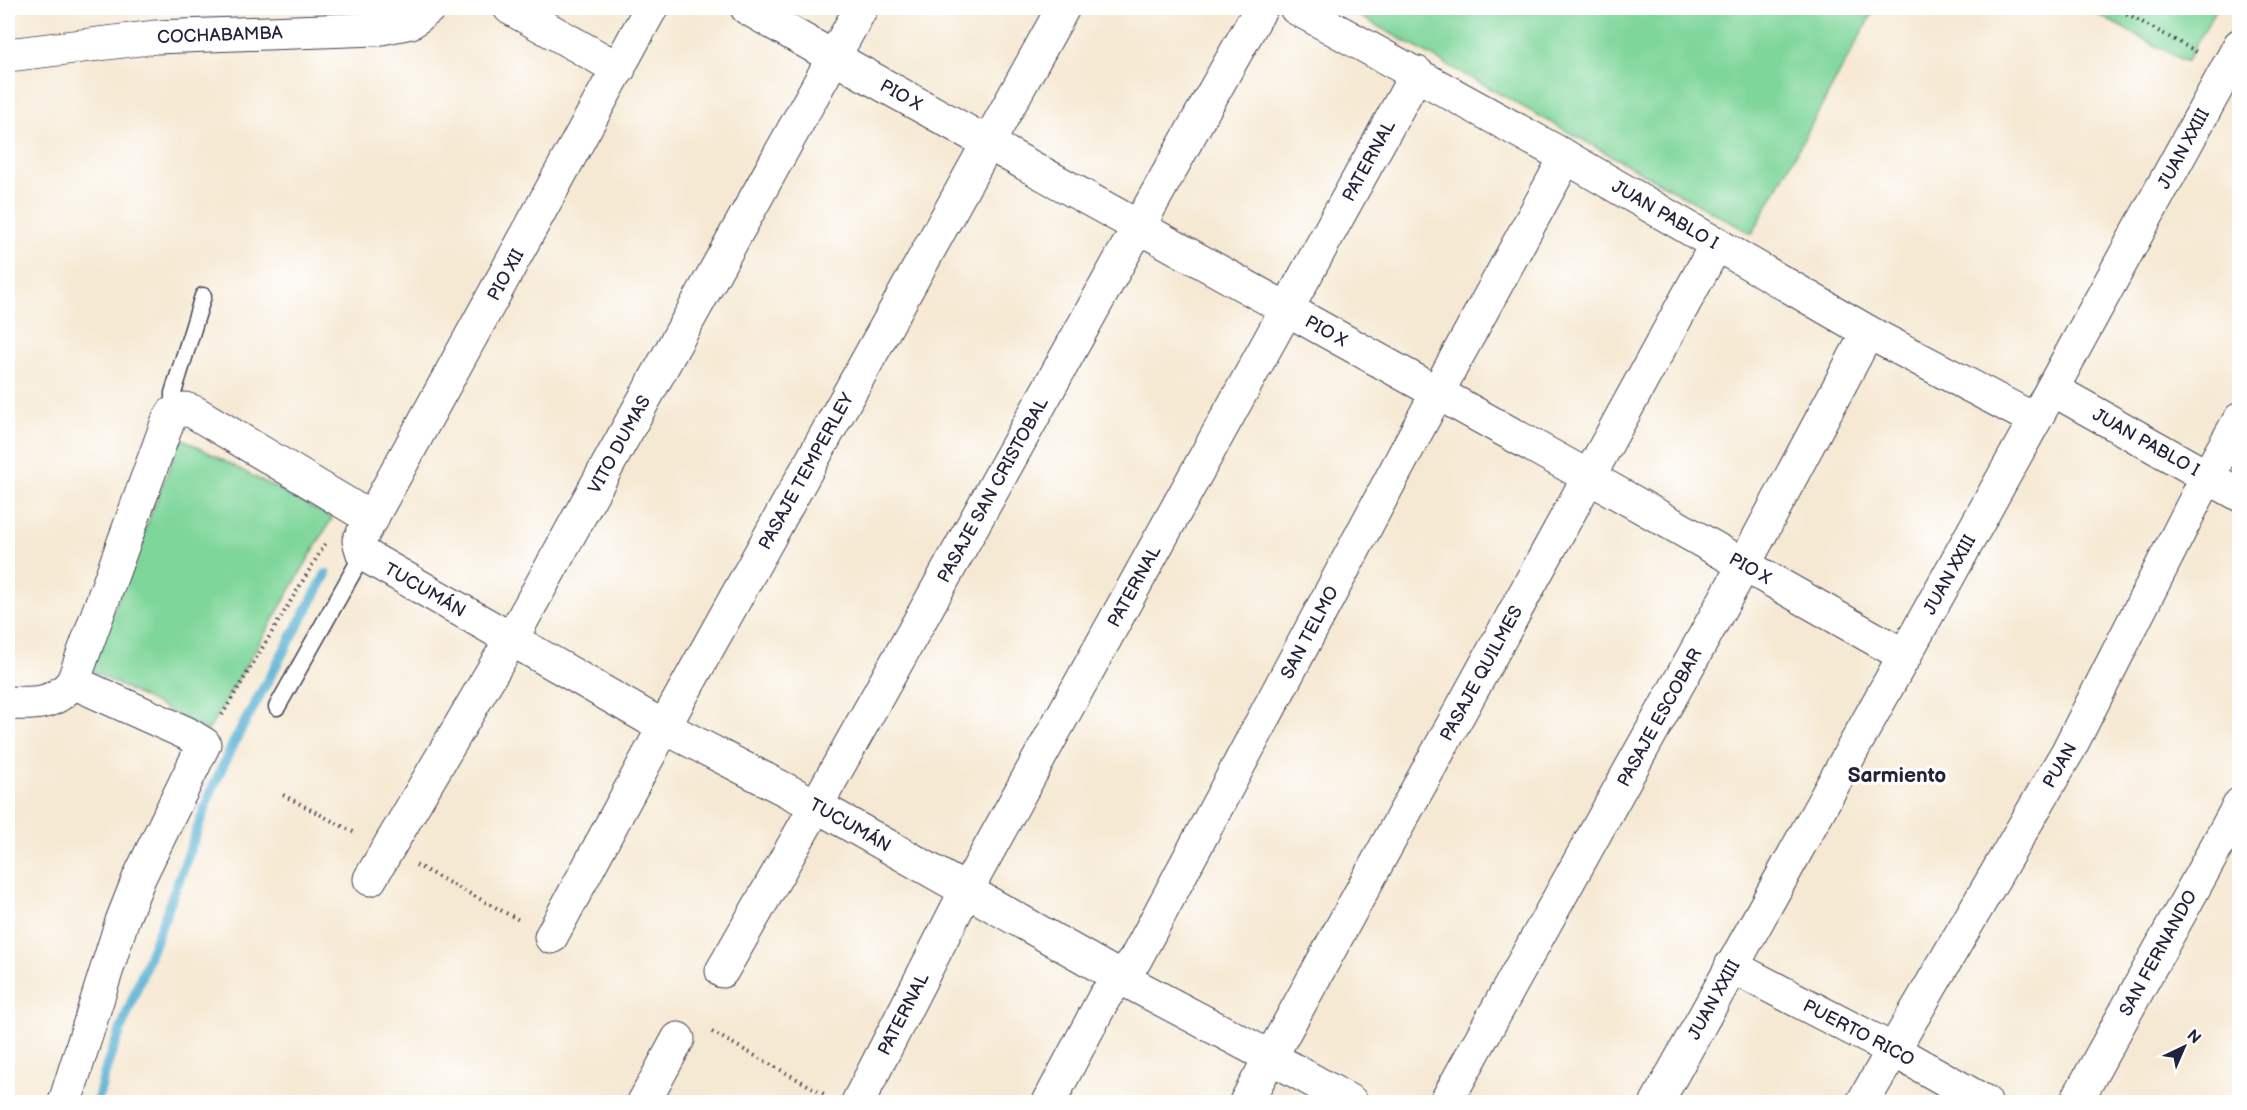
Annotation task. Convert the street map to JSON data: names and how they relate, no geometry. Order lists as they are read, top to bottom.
{
  "streets": {
    "street": [
      "COCHABAMBA",
      "PIO X",
      "JUAN XXIII",
      "PATERNAL",
      "JUAN PABLO I",
      "PIO XII",
      "VITO DUMAS",
      "PASAJE TEMPERLEY",
      "PASAJE SAN CRISTOBAL",
      "TUCUMÁN",
      "SAN TELMO",
      "PASAJE QUILMES",
      "PASAJE ESCOBAR",
      "PUAN",
      "SAN FERNANDO",
      "PUERTO RICO"
    ]
  },
  "crossings": [
    ["PIO X", "JUAN XXIII"],
    ["PIO X", "PATERNAL"],
    ["PIO X", "VITO DUMAS"],
    ["PIO X", "PASAJE TEMPERLEY"],
    ["PIO X", "PASAJE SAN CRISTOBAL"],
    ["PIO X", "SAN TELMO"],
    ["PIO X", "PASAJE QUILMES"],
    ["PIO X", "PASAJE ESCOBAR"],
    ["JUAN XXIII", "JUAN PABLO I"],
    ["JUAN XXIII", "PUERTO RICO"],
    ["PATERNAL", "JUAN PABLO I"],
    ["PATERNAL", "TUCUMÁN"],
    ["JUAN PABLO I", "SAN TELMO"],
    ["JUAN PABLO I", "PASAJE QUILMES"],
    ["JUAN PABLO I", "PASAJE ESCOBAR"],
    ["JUAN PABLO I", "PUAN"],
    ["PIO XII", "TUCUMÁN"],
    ["VITO DUMAS", "TUCUMÁN"],
    ["PASAJE TEMPERLEY", "TUCUMÁN"],
    ["PASAJE SAN CRISTOBAL", "TUCUMÁN"],
    ["TUCUMÁN", "SAN TELMO"],
    ["TUCUMÁN", "PASAJE QUILMES"],
    ["PUAN", "PUERTO RICO"]
  ],
  "districts": ["Sarmiento"],
  "north": "top right"
}
